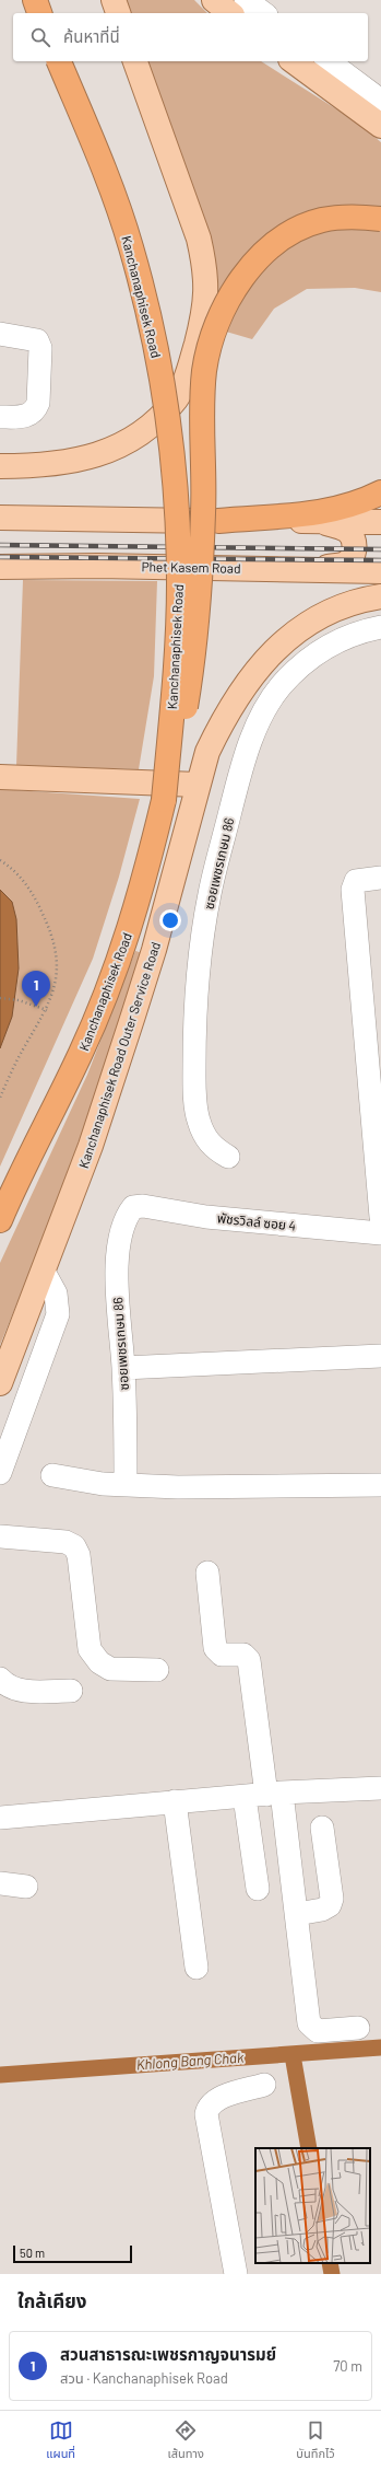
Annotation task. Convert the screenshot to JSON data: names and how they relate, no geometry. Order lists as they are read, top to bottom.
{
  "streets": {
    "highway": ["Kanchanaphisek Road"],
    "main road": ["Phet Kasem Road", "Kanchanaphisek Road Outer Service Road"],
    "street": ["ซอยเพชรเกษม 86", "พัชรวิลล์ ซอย 4"]
  },
  "crossings": [
    ["ซอยเพชรเกษม 86", "พัชรวิลล์ ซอย 4"]
  ],
  "water": ["Khlong Bang Chak"],
  "scale_bar": "50 m",
  "page": {
    "search": "ค้นหาที่นี่",
    "pins": "1",
    "scale": "50 m",
    "heading": "ใกล้เคียง",
    "list": [
      {
        "mark": "1",
        "name": "สวนสาธารณะเพชรกาญจนารมย์",
        "note": "สวน · Kanchanaphisek Road",
        "value": "70 m"
      }
    ],
    "nav": ["แผนที่", "เส้นทาง", "บันทึกไว้"]
  }
}
